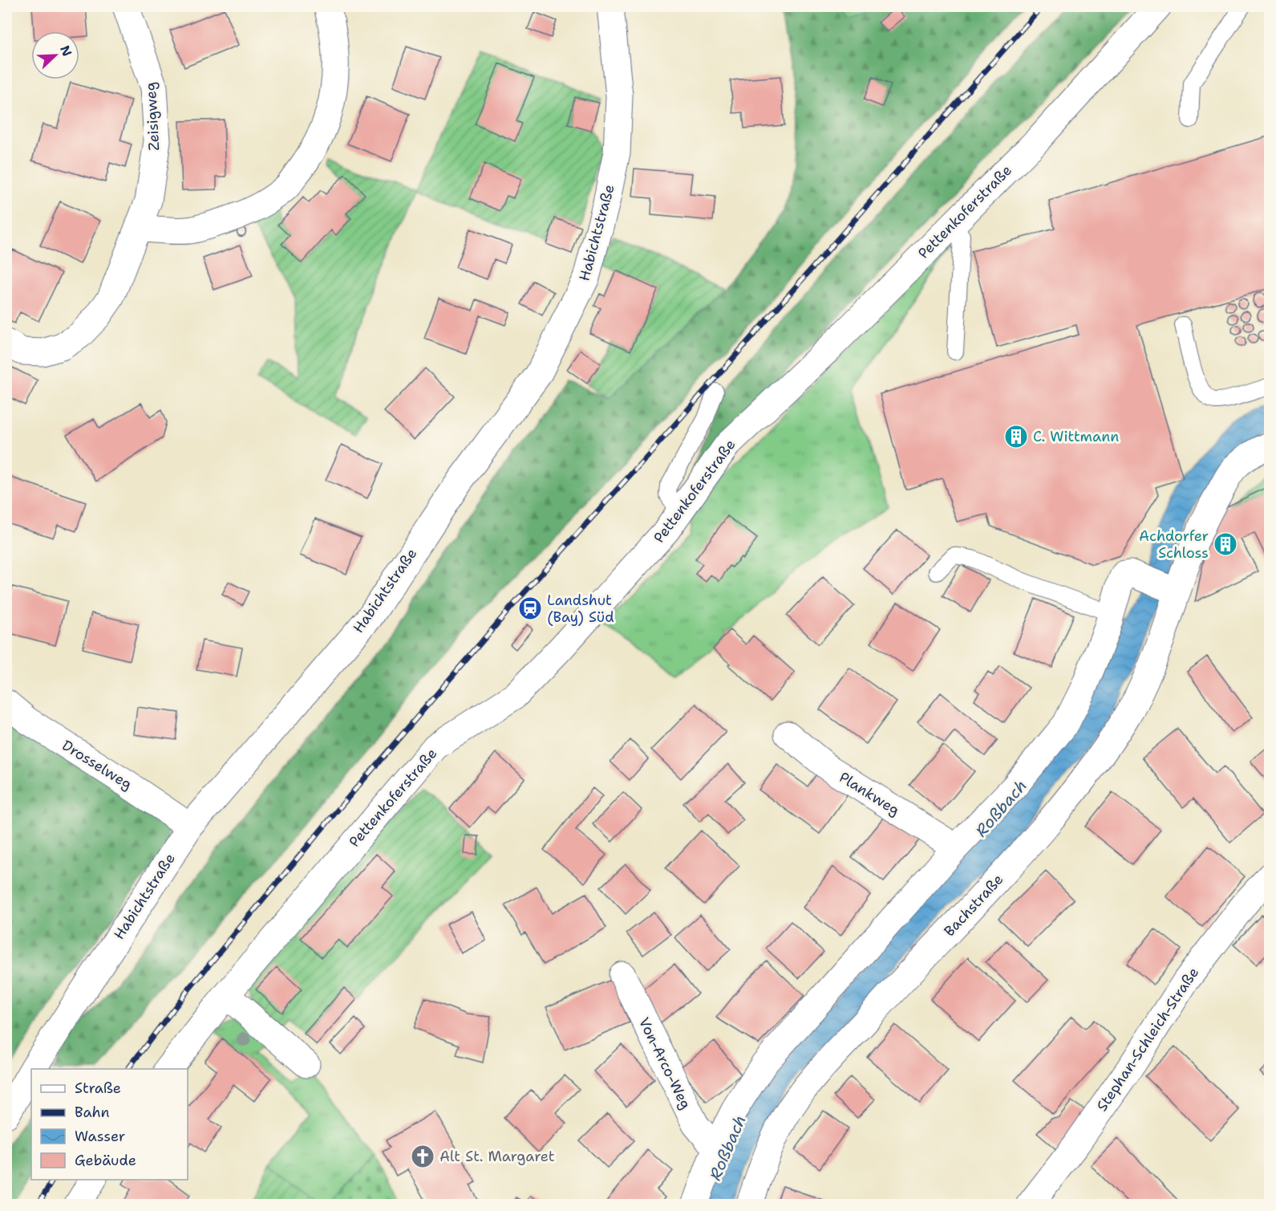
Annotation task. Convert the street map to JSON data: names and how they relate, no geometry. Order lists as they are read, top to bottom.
{
  "streets": {
    "street": [
      "Zeisigweg",
      "Pettenkoferstraße",
      "Habichtstraße",
      "Drosselweg",
      "Plankweg",
      "Bachstraße",
      "Stephan-Schleich-Straße",
      "Von-Arco-Weg"
    ]
  },
  "crossings": [
    ["Habichtstraße", "Drosselweg"]
  ],
  "water": ["Roßbach"],
  "places": {
    "building": ["C. Wittmann", "Achdorfer Schloss"],
    "station": ["Landshut (Bay) Süd"],
    "church": ["Alt St. Margaret"]
  },
  "legend": [
    "Straße",
    "Bahn",
    "Wasser",
    "Gebäude"
  ],
  "north": "top right"
}
